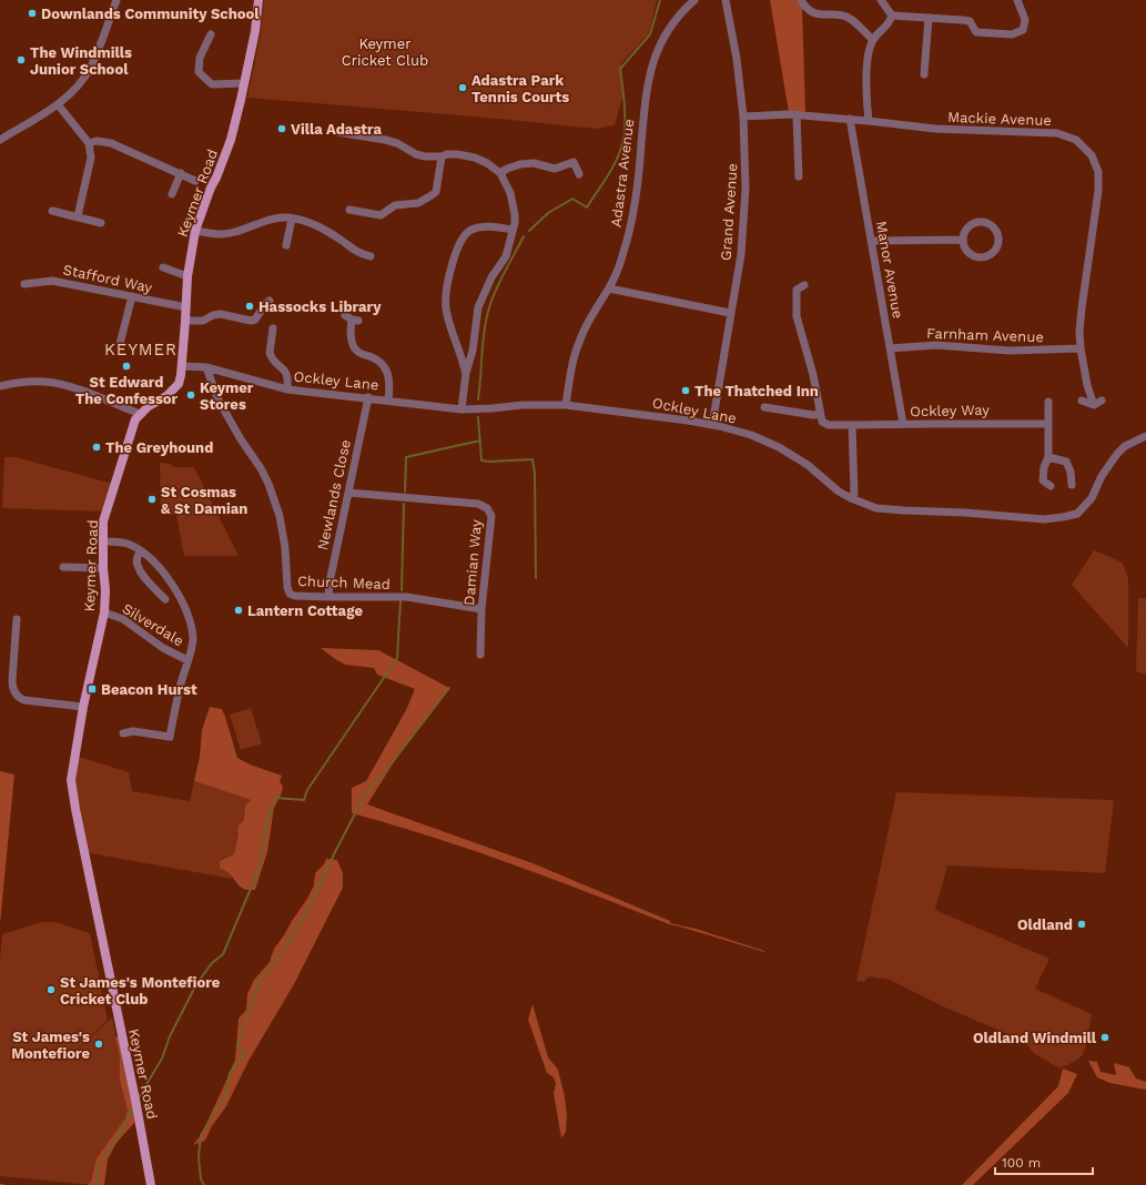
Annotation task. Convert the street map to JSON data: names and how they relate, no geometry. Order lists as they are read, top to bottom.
{
  "streets": {
    "main road": ["Keymer Road"],
    "street": [
      "Mackie Avenue",
      "Adastra Avenue",
      "Grand Avenue",
      "Manor Avenue",
      "Stafford Way",
      "Farnham Avenue",
      "Ockley Lane",
      "Ockley Way",
      "Newlands Close",
      "Damian Way",
      "Church Mead",
      "Silverdale"
    ]
  },
  "crossings": [
    ["Mackie Avenue", "Grand Avenue"],
    ["Mackie Avenue", "Manor Avenue"],
    ["Mackie Avenue", "Farnham Avenue"],
    ["Adastra Avenue", "Ockley Lane"],
    ["Keymer Road", "Stafford Way"],
    ["Keymer Road", "Ockley Lane"],
    ["Keymer Road", "Silverdale"],
    ["Grand Avenue", "Ockley Lane"],
    ["Manor Avenue", "Farnham Avenue"],
    ["Manor Avenue", "Ockley Way"],
    ["Ockley Lane", "Newlands Close"],
    ["Ockley Lane", "Church Mead"],
    ["Newlands Close", "Damian Way"],
    ["Newlands Close", "Church Mead"],
    ["Damian Way", "Church Mead"]
  ],
  "districts": ["KEYMER"],
  "parks": ["Keymer Cricket Club"],
  "places": {
    "other": [
      "Downlands Community School",
      "The Windmills Junior School",
      "Adastra Park Tennis Courts",
      "Villa Adastra",
      "Hassocks Library",
      "St Edward The Confessor",
      "The Thatched Inn",
      "Keymer Stores",
      "The Greyhound",
      "St Cosmas & St Damian",
      "Lantern Cottage",
      "Oldland",
      "St James's Montefiore Cricket Club",
      "Oldland Windmill",
      "St James's Montefiore"
    ],
    "transit": ["Beacon Hurst"]
  },
  "scale_bar": "100 m"
}
